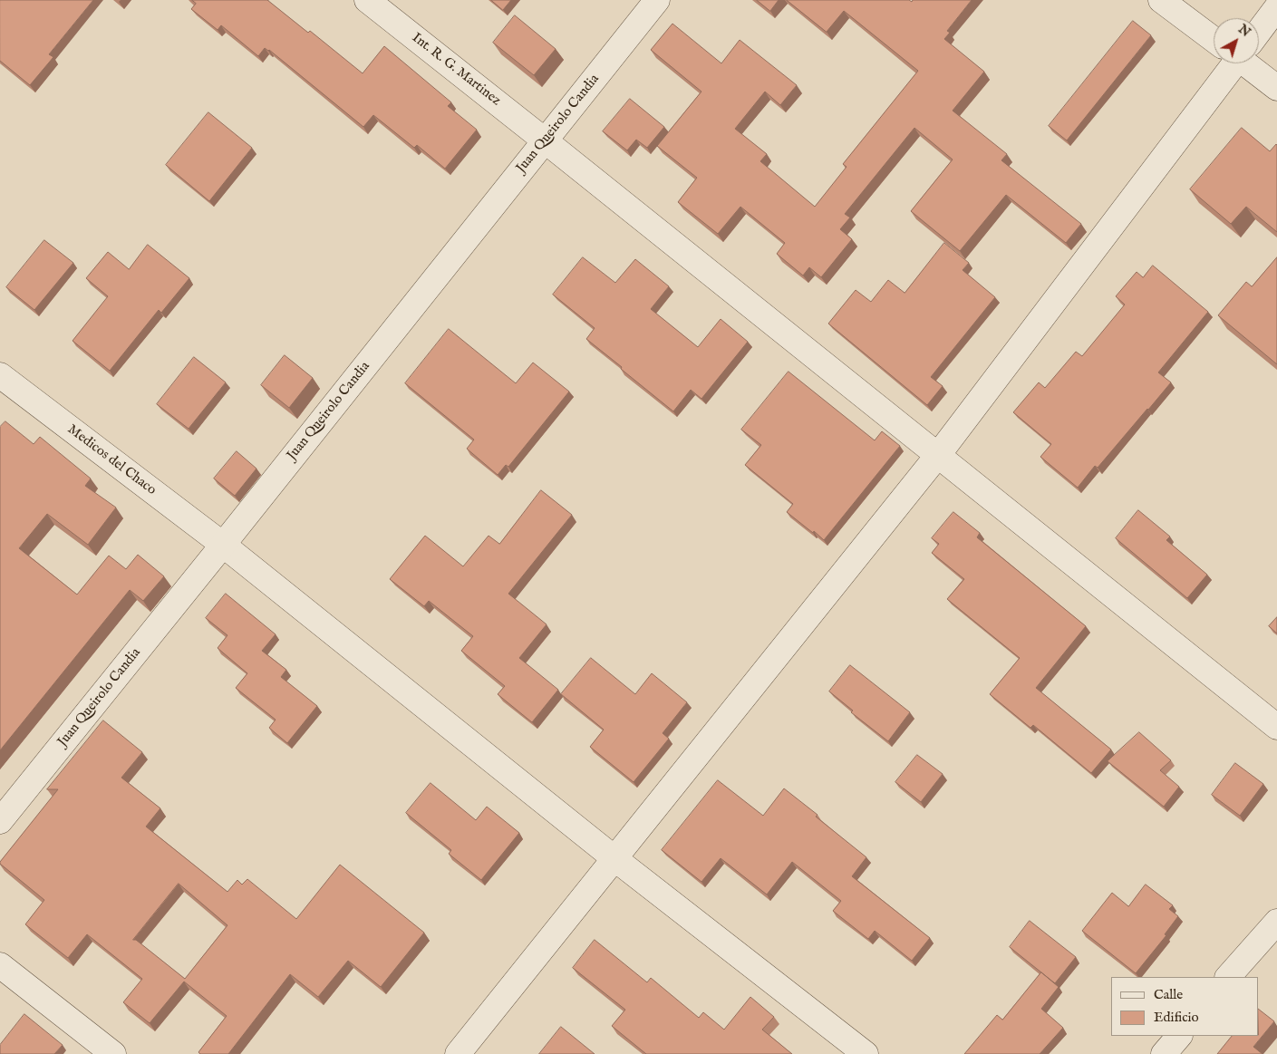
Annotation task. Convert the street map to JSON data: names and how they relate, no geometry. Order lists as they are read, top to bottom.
{
  "streets": {
    "street": ["Int. R. G. Martinez", "Juan Queirolo Candia", "Medicos del Chaco"]
  },
  "crossings": [
    ["Int. R. G. Martinez", "Juan Queirolo Candia"],
    ["Juan Queirolo Candia", "Medicos del Chaco"]
  ],
  "legend": ["Calle", "Edificio"],
  "north": "top right"
}
